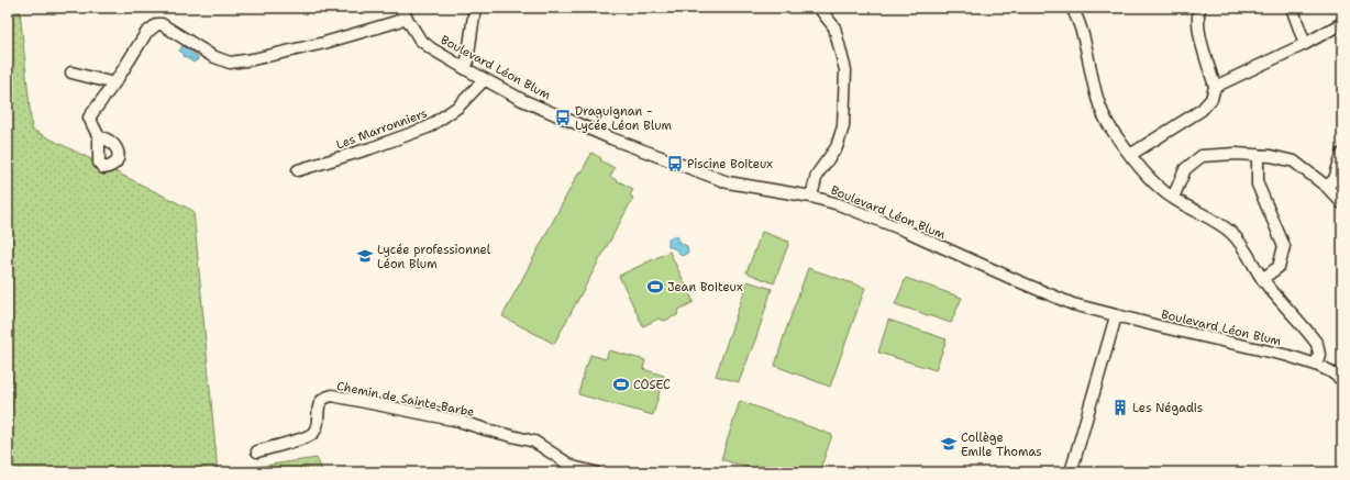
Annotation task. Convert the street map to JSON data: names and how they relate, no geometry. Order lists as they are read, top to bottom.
{
  "streets": {
    "street": ["Boulevard Léon Blum", "Les Marronniers", "Chemin de Sainte-Barbe"]
  },
  "crossings": [
    ["Boulevard Léon Blum", "Les Marronniers"]
  ],
  "places": {
    "bus stop": ["Draguignan - Lycée Léon Blum", "Piscine Boiteux"],
    "school or university": ["Lycée professionnel Léon Blum", "Collège Emile Thomas"],
    "sports": ["Jean Boiteux", "COSEC"],
    "building": ["Les Négadis"]
  }
}
